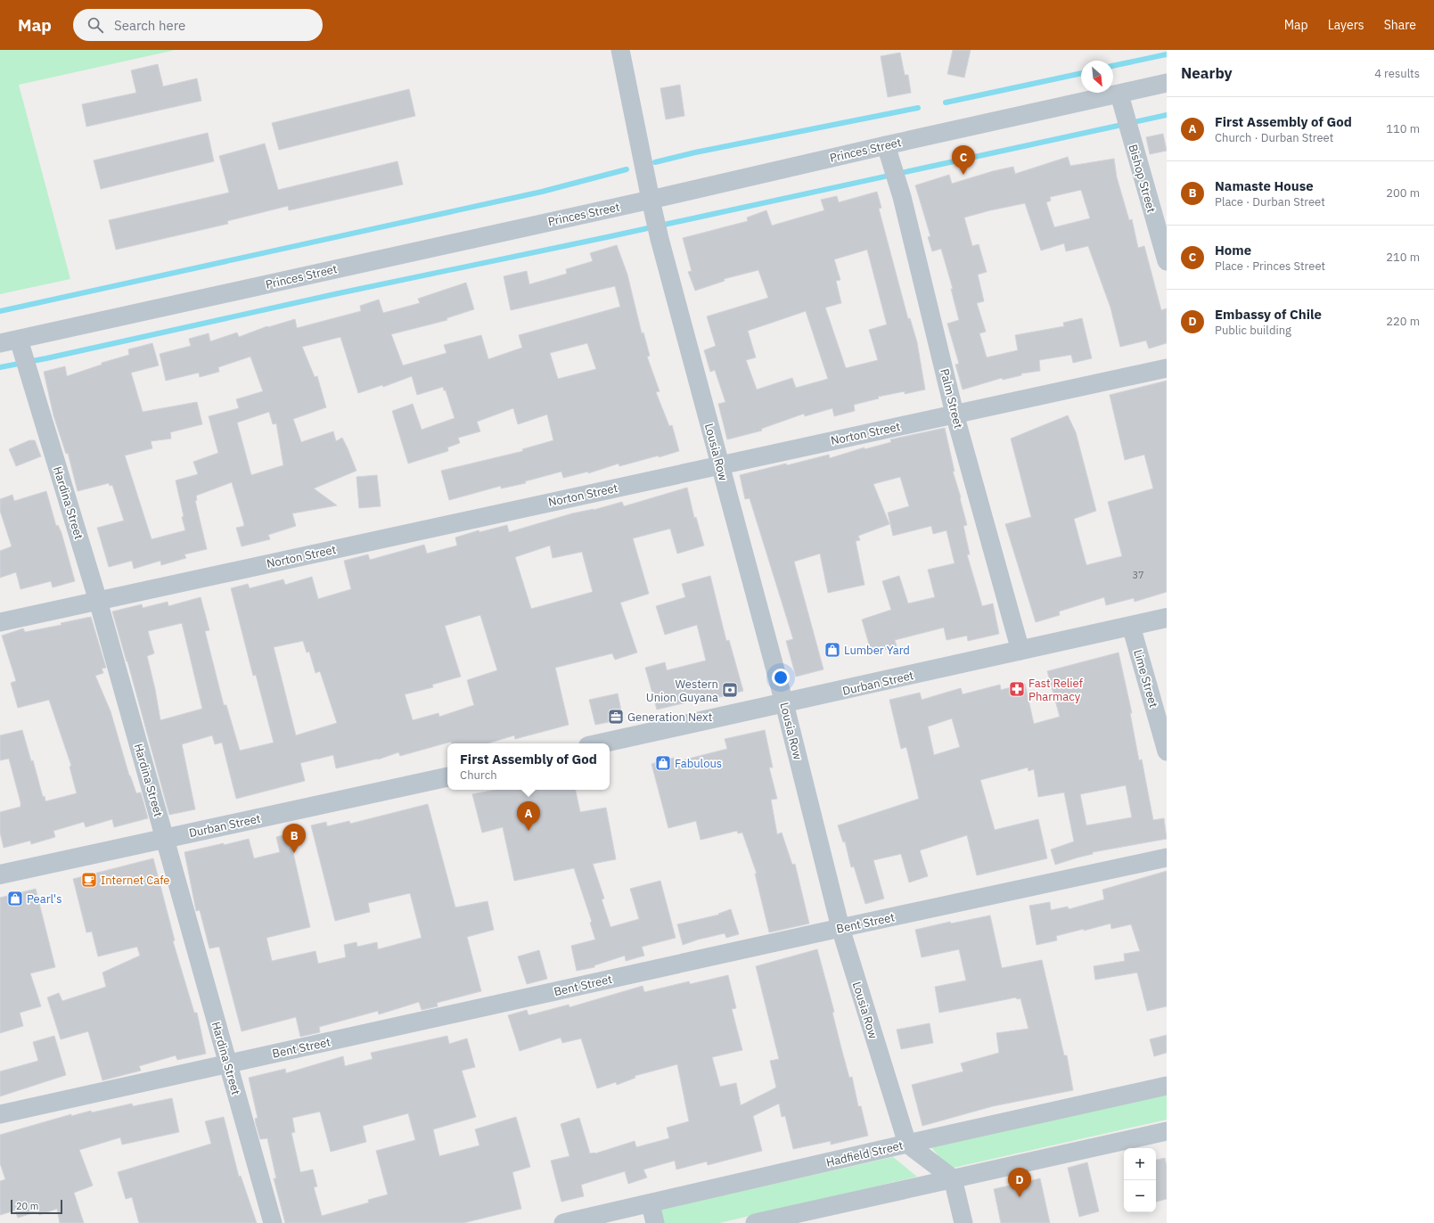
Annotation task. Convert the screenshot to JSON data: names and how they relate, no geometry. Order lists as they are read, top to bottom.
{
  "streets": {
    "street": [
      "Princes Street",
      "Bishop Street",
      "Palm Street",
      "Norton Street",
      "Lousia Row",
      "Hardina Street",
      "Lime Street",
      "Durban Street",
      "Bent Street",
      "Hadfield Street"
    ]
  },
  "crossings": [
    ["Princes Street", "Bishop Street"],
    ["Princes Street", "Palm Street"],
    ["Princes Street", "Lousia Row"],
    ["Princes Street", "Hardina Street"],
    ["Palm Street", "Norton Street"],
    ["Palm Street", "Durban Street"],
    ["Norton Street", "Lousia Row"],
    ["Norton Street", "Hardina Street"],
    ["Lousia Row", "Durban Street"],
    ["Lousia Row", "Bent Street"],
    ["Lousia Row", "Hadfield Street"],
    ["Hardina Street", "Durban Street"],
    ["Hardina Street", "Bent Street"],
    ["Lime Street", "Durban Street"]
  ],
  "places": {
    "shop": ["Lumber Yard", "Fabulous", "Pearl's"],
    "pharmacy": ["Fast Relief Pharmacy"],
    "bank": ["Western Union Guyana"],
    "office": ["Generation Next"],
    "cafe": ["Internet Cafe"]
  },
  "house_numbers": ["37"],
  "scale_bar": "20 m",
  "north": "bottom right",
  "page": {
    "header": "Map",
    "search": "Search here",
    "nav": ["Map", "Layers", "Share"],
    "heading": ["Nearby", "4 results"],
    "list": [
      {
        "mark": "A",
        "name": "First Assembly of God",
        "note": "Church · Durban Street",
        "value": "110 m"
      },
      {
        "mark": "B",
        "name": "Namaste House",
        "note": "Place · Durban Street",
        "value": "200 m"
      },
      {
        "mark": "C",
        "name": "Home",
        "note": "Place · Princes Street",
        "value": "210 m"
      },
      {
        "mark": "D",
        "name": "Embassy of Chile",
        "note": "Public building",
        "value": "220 m"
      }
    ],
    "pins": [
      "C",
      "A",
      "B",
      "D"
    ],
    "popup": ["First Assembly of God", "Church"],
    "map_buttons": ["+", "−"],
    "scale": "20 m"
  }
}
